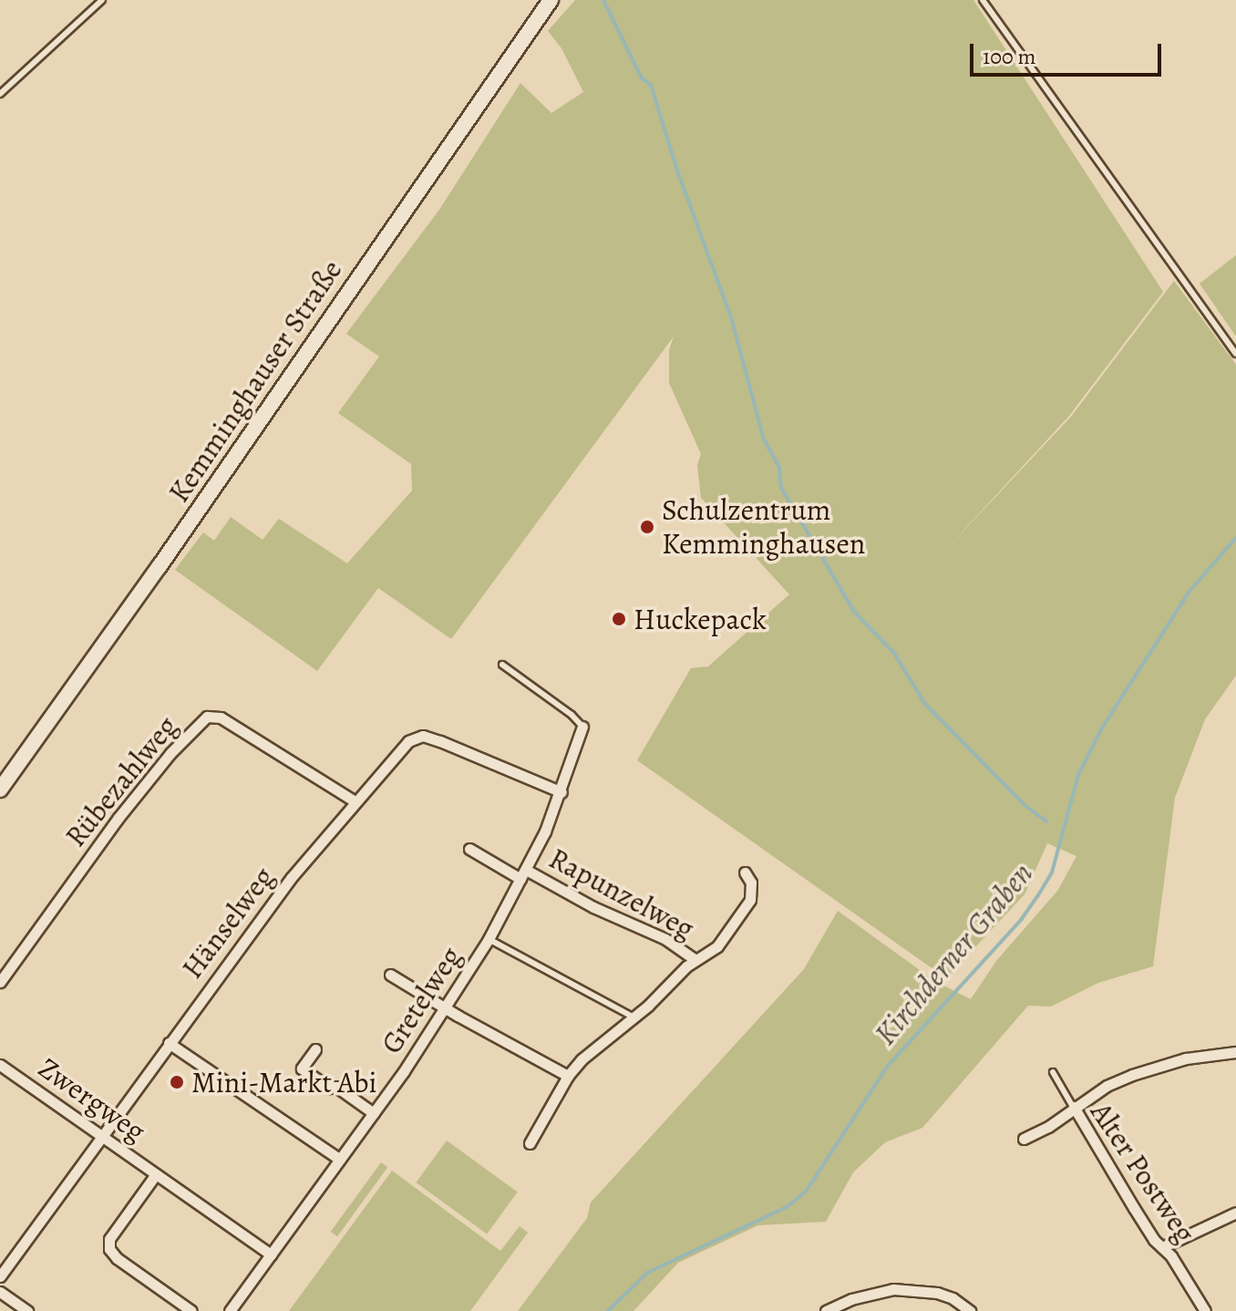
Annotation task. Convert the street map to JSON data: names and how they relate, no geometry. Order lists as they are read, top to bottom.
{
  "streets": {
    "main road": ["Kemminghauser Straße"],
    "street": [
      "Rübezahlweg",
      "Rapunzelweg",
      "Hänselweg",
      "Gretelweg",
      "Zwergweg",
      "Alter Postweg"
    ]
  },
  "crossings": [
    ["Rübezahlweg", "Hänselweg"],
    ["Rapunzelweg", "Gretelweg"],
    ["Hänselweg", "Gretelweg"],
    ["Hänselweg", "Zwergweg"],
    ["Gretelweg", "Zwergweg"]
  ],
  "water": ["Kirchderner Graben"],
  "places": ["Schulzentrum Kemminghausen", "Huckepack", "Mini-Markt Abi"],
  "scale_bar": "100 m"
}
